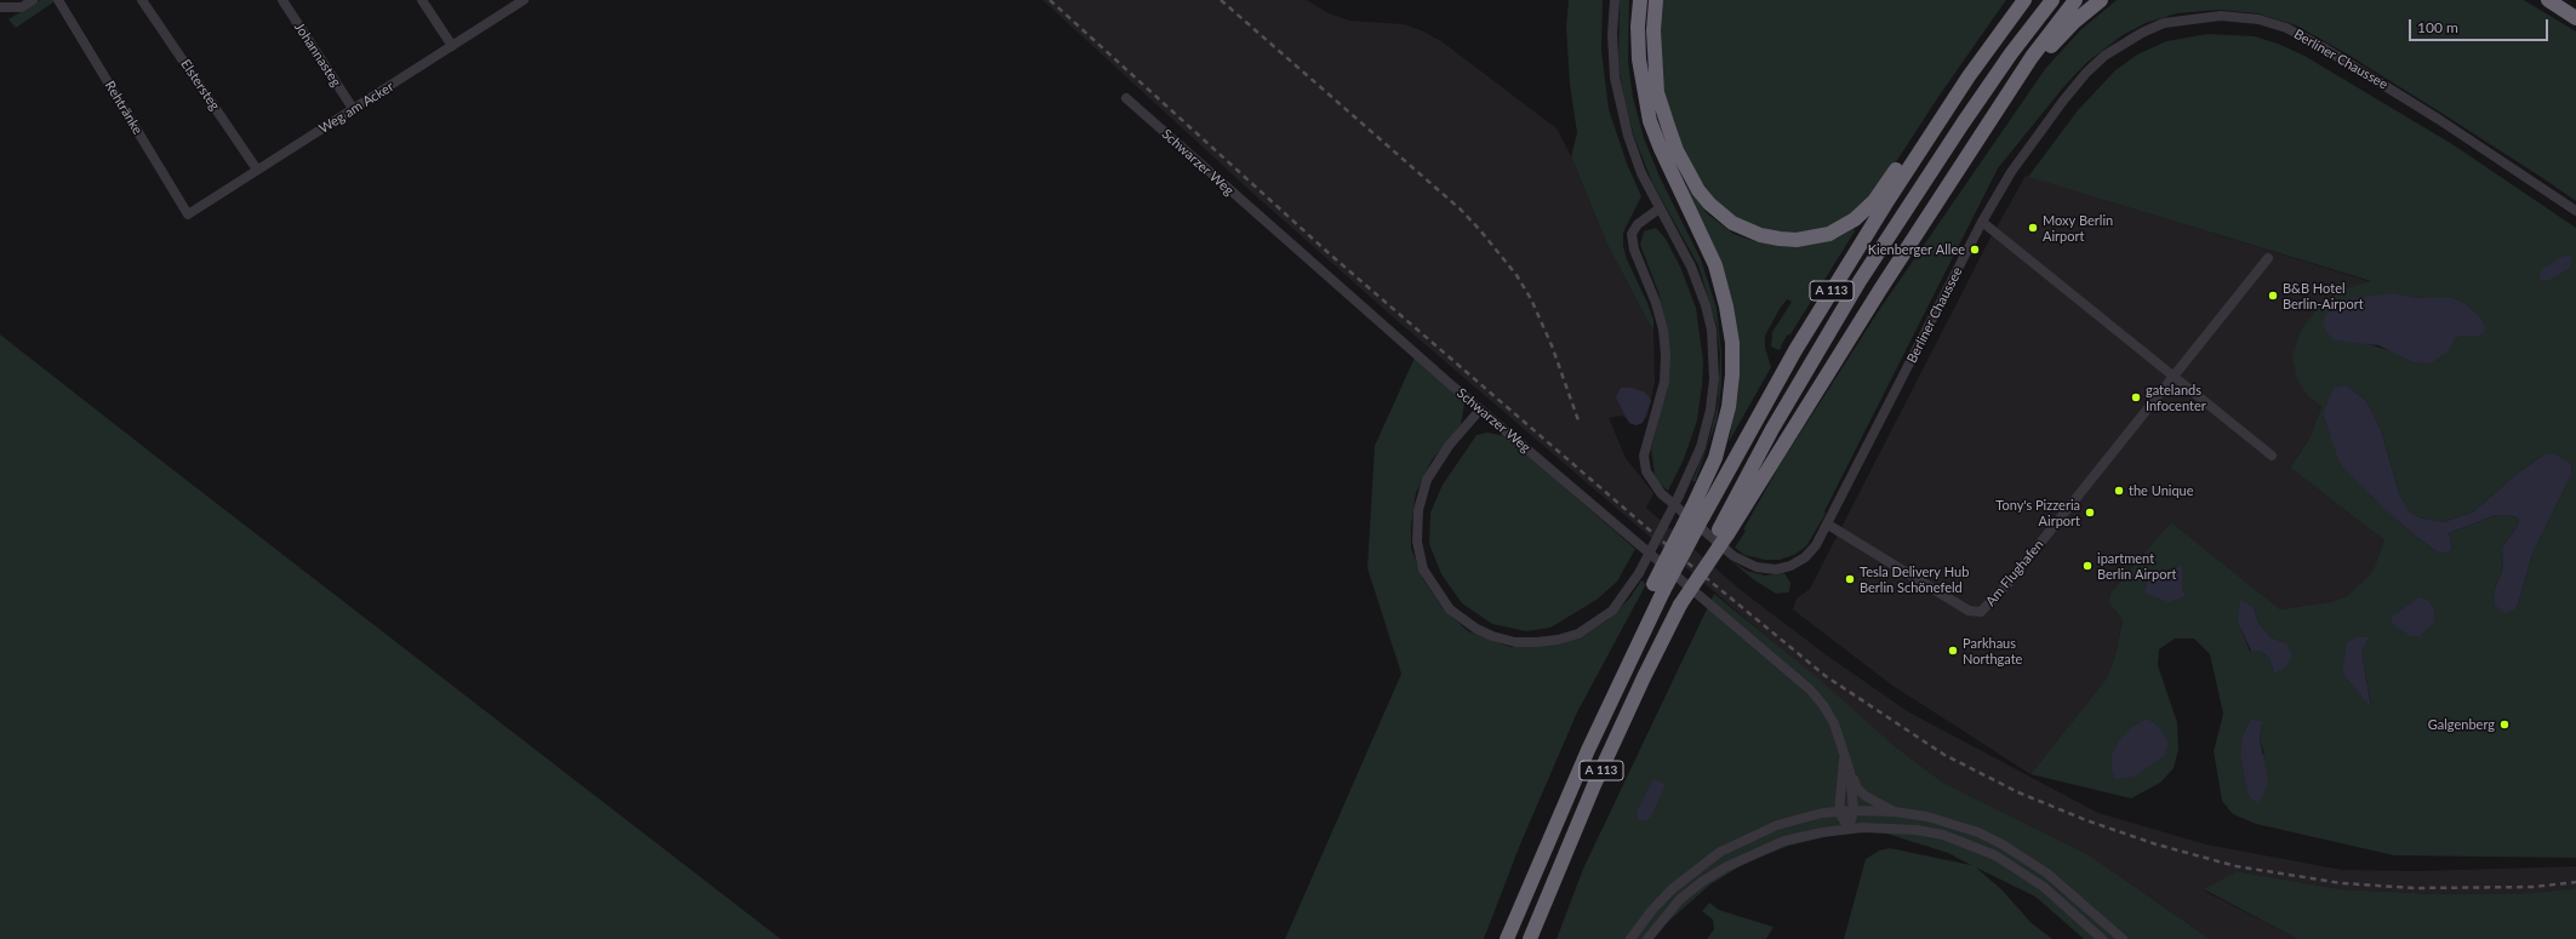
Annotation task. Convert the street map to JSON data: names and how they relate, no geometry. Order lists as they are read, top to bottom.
{
  "streets": {
    "highway": ["A 113"],
    "street": [
      "Johannasteg",
      "Berliner Chaussee",
      "Elstersteg",
      "Rehtränke",
      "Weg am Acker",
      "Schwarzer Weg",
      "Am Flughafen"
    ]
  },
  "crossings": [
    ["Johannasteg", "Weg am Acker"],
    ["Berliner Chaussee", "Am Flughafen"],
    ["Elstersteg", "Weg am Acker"],
    ["Rehtränke", "Weg am Acker"]
  ],
  "places": [
    "Moxy Berlin Airport",
    "Kienberger Allee",
    "B&B Hotel Berlin-Airport",
    "gatelands Infocenter",
    "the Unique",
    "Tony's Pizzeria Airport",
    "ipartment Berlin Airport",
    "Tesla Delivery Hub Berlin Schönefeld",
    "Parkhaus Northgate",
    "Galgenberg"
  ],
  "scale_bar": "100 m"
}
